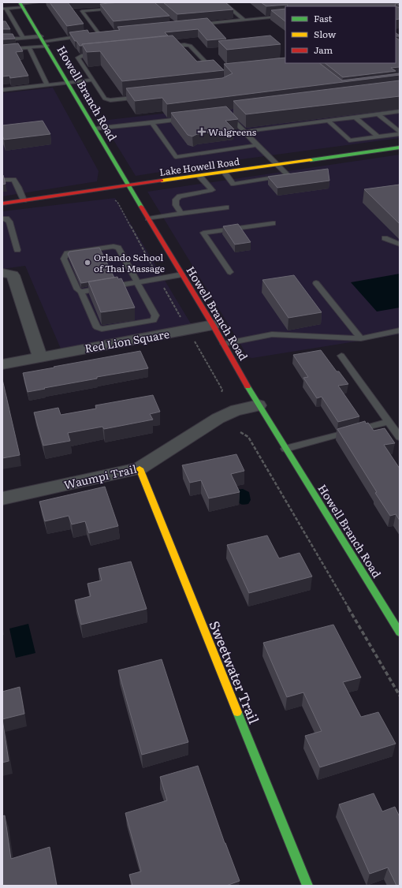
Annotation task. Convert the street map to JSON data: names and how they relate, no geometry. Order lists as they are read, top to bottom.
{
  "streets": {
    "main road": ["Howell Branch Road", "Lake Howell Road", "Sweetwater Trail"],
    "street": ["Red Lion Square", "Waumpi Trail"]
  },
  "crossings": [
    ["Howell Branch Road", "Lake Howell Road"],
    ["Howell Branch Road", "Red Lion Square"],
    ["Howell Branch Road", "Waumpi Trail"],
    ["Waumpi Trail", "Sweetwater Trail"]
  ],
  "places": {
    "health": ["Walgreens"],
    "other": ["Orlando School of Thai Massage"]
  },
  "legend": ["Fast", "Slow", "Jam"]
}
